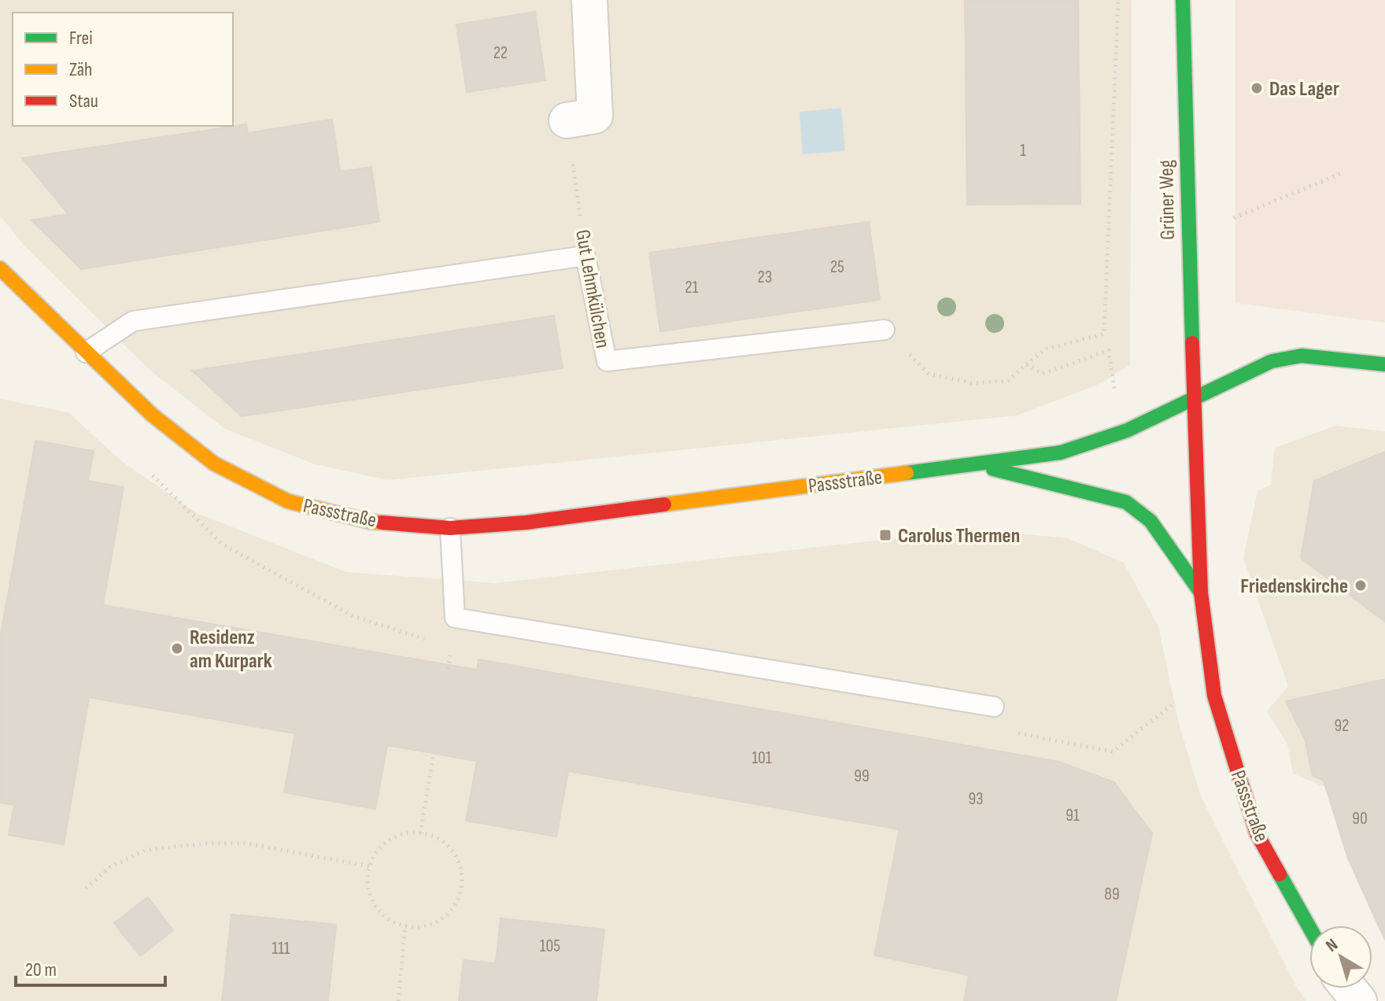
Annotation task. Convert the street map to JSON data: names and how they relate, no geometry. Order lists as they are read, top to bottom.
{
  "streets": {
    "street": ["Grüner Weg", "Passstraße"],
    "lane": ["Gut Lehmkülchen"]
  },
  "crossings": [
    ["Grüner Weg", "Passstraße"]
  ],
  "places": {
    "other": ["Das Lager", "Friedenskirche", "Residenz am Kurpark"],
    "transit": ["Carolus Thermen"]
  },
  "house_numbers": [
    "22",
    "1",
    "25",
    "23",
    "21",
    "92",
    "101",
    "99",
    "93",
    "91",
    "90",
    "89",
    "105",
    "111"
  ],
  "legend": ["Frei", "Zäh", "Stau"],
  "scale_bar": "20 m",
  "north": "top left"
}
